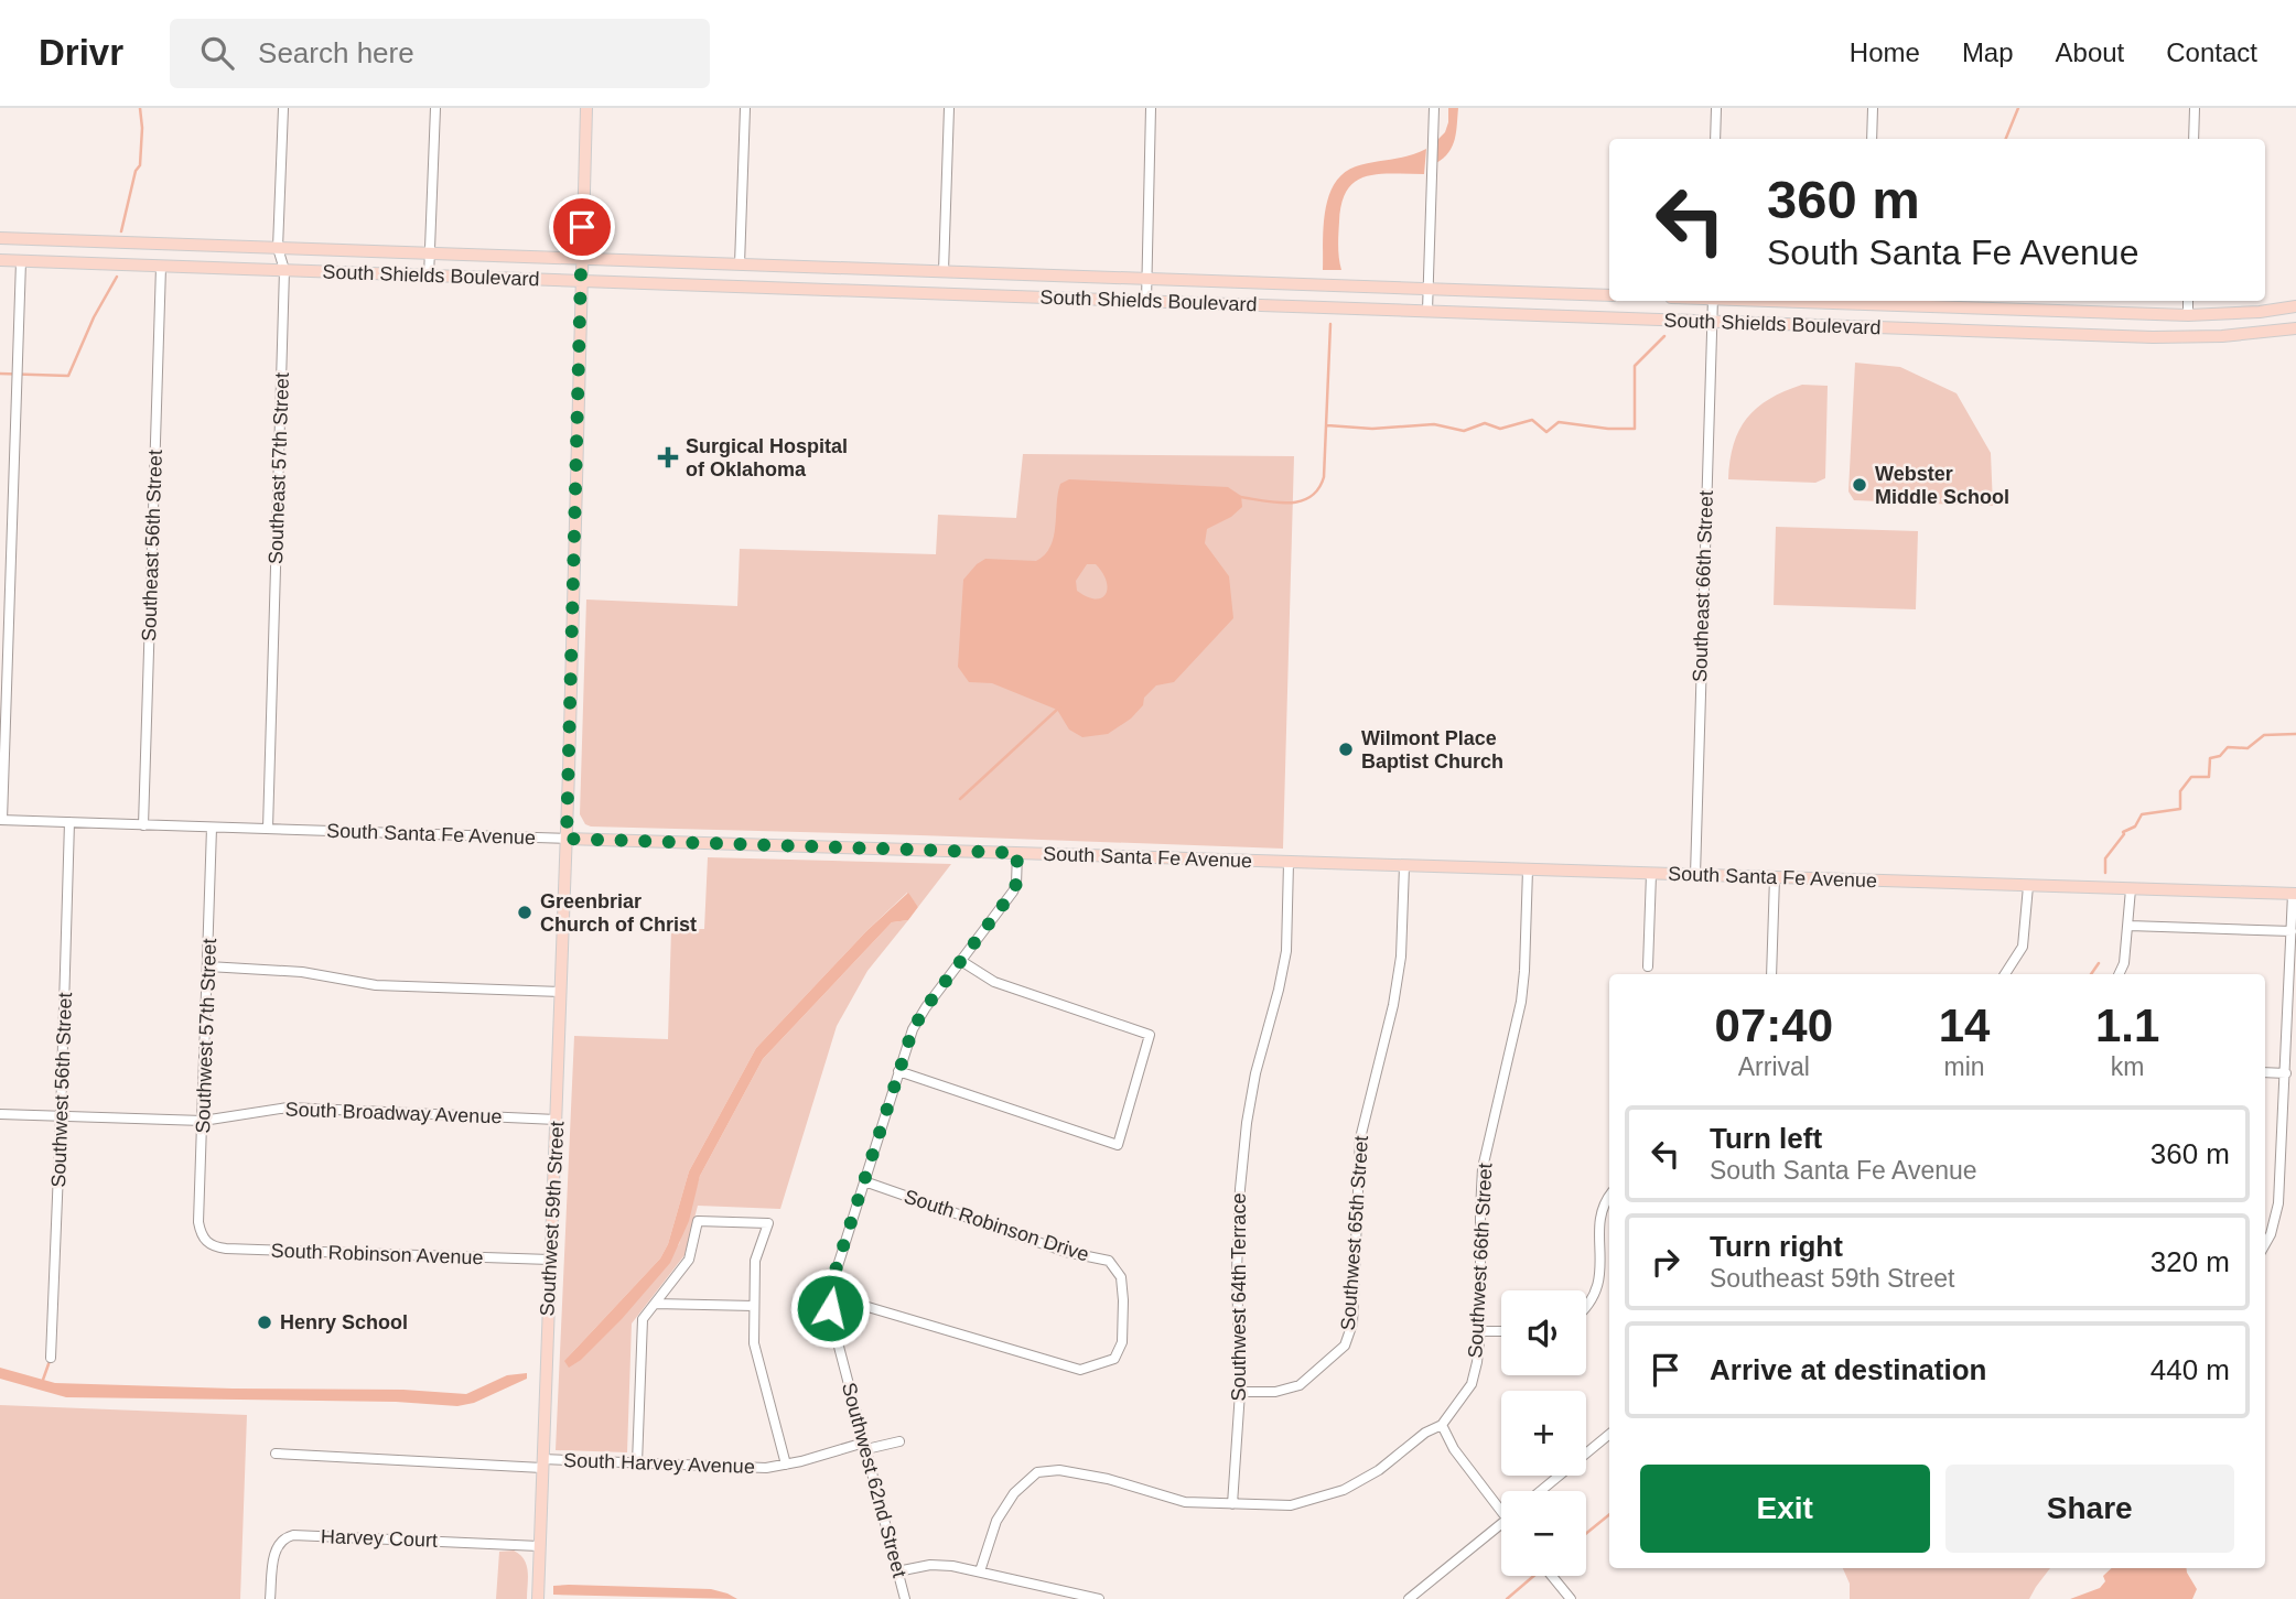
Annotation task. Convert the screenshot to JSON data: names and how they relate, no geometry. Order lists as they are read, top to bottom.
{
  "streets": {
    "main road": ["South Shields Boulevard", "South Santa Fe Avenue", "Southwest 59th Street"],
    "street": [
      "Southeast 57th Street",
      "Southeast 56th Street",
      "Southeast 66th Street",
      "Southwest 57th Street",
      "Southwest 56th Street",
      "South Broadway Avenue",
      "South Robinson Drive",
      "Southwest 65th Street",
      "South Robinson Avenue",
      "Southwest 66th Street",
      "Southwest 64th Terrace",
      "South Harvey Avenue",
      "Southwest 62nd Street",
      "Harvey Court"
    ]
  },
  "crossings": [
    ["South Shields Boulevard", "Southeast 57th Street"],
    ["South Shields Boulevard", "Southeast 56th Street"],
    ["South Shields Boulevard", "Southeast 66th Street"],
    ["South Shields Boulevard", "Southwest 59th Street"],
    ["Southeast 57th Street", "South Santa Fe Avenue"],
    ["Southeast 56th Street", "South Santa Fe Avenue"],
    ["Southeast 66th Street", "South Santa Fe Avenue"],
    ["South Santa Fe Avenue", "Southwest 57th Street"],
    ["South Santa Fe Avenue", "Southwest 56th Street"],
    ["South Santa Fe Avenue", "Southwest 59th Street"],
    ["South Santa Fe Avenue", "Southwest 65th Street"],
    ["South Santa Fe Avenue", "Southwest 66th Street"],
    ["South Santa Fe Avenue", "Southwest 64th Terrace"],
    ["South Santa Fe Avenue", "Southwest 62nd Street"],
    ["Southwest 57th Street", "South Broadway Avenue"],
    ["Southwest 57th Street", "South Robinson Avenue"],
    ["Southwest 56th Street", "South Broadway Avenue"],
    ["South Broadway Avenue", "Southwest 59th Street"],
    ["Southwest 59th Street", "South Robinson Avenue"],
    ["Southwest 59th Street", "South Harvey Avenue"],
    ["Southwest 59th Street", "Harvey Court"],
    ["South Robinson Drive", "Southwest 62nd Street"],
    ["Southwest 65th Street", "Southwest 64th Terrace"],
    ["South Harvey Avenue", "Southwest 62nd Street"]
  ],
  "places": {
    "health": ["Surgical Hospital of Oklahoma"],
    "other": [
      "Webster Middle School",
      "Wilmont Place Baptist Church",
      "Greenbriar Church of Christ",
      "Henry School"
    ]
  },
  "page": {
    "header": "Drivr",
    "search": "Search here",
    "nav": [
      "Home",
      "Map",
      "About",
      "Contact"
    ],
    "turn": ["360 m", "South Santa Fe Avenue"],
    "eta": [
      "07:40",
      "Arrival",
      "14",
      "min",
      "1.1",
      "km"
    ],
    "list": [
      {
        "name": "Turn left",
        "note": "South Santa Fe Avenue",
        "value": "360 m"
      },
      {
        "name": "Turn right",
        "note": "Southeast 59th Street",
        "value": "320 m"
      },
      {
        "name": "Arrive at destination",
        "value": "440 m"
      }
    ],
    "map_buttons": ["+", "−"],
    "buttons": ["Exit", "Share"]
  }
}
